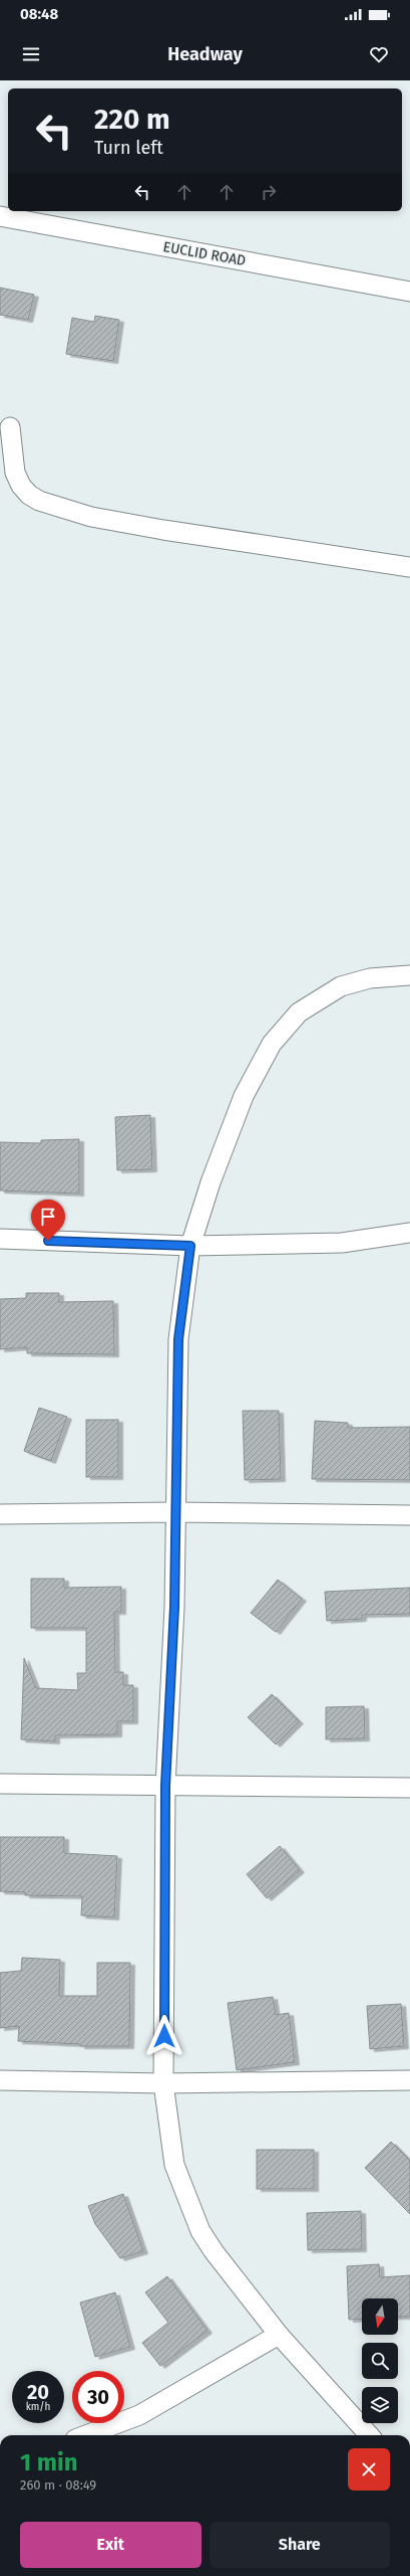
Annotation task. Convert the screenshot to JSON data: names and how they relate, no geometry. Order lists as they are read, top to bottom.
{
  "streets": {
    "street": ["EUCLID ROAD"]
  },
  "north": "bottom",
  "page": {
    "status": "08:48",
    "header": "Headway",
    "turn": ["220 m", "Turn left"],
    "speed": "20 km/h",
    "limit": "30",
    "heading": ["1 min", "260 m · 08:49"],
    "buttons": ["Exit", "Share"]
  }
}
